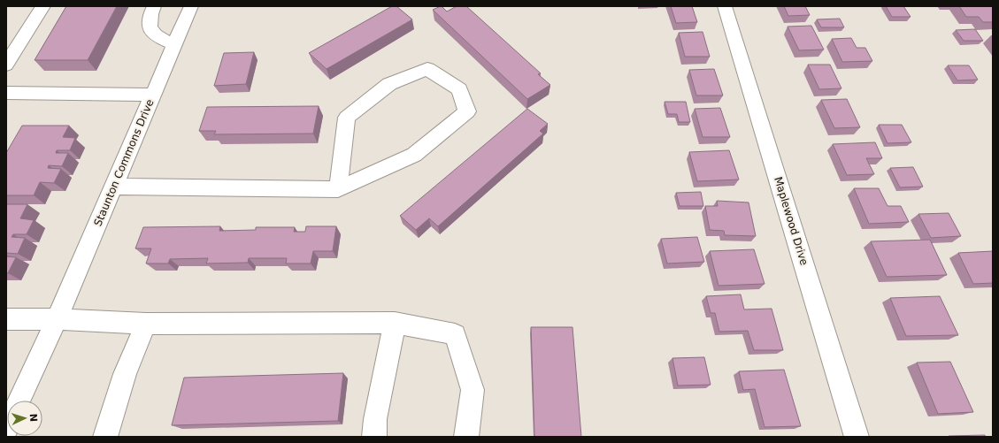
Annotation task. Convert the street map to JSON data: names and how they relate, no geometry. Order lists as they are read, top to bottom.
{
  "streets": {
    "street": ["Staunton Commons Drive", "Maplewood Drive"]
  },
  "north": "right"
}
